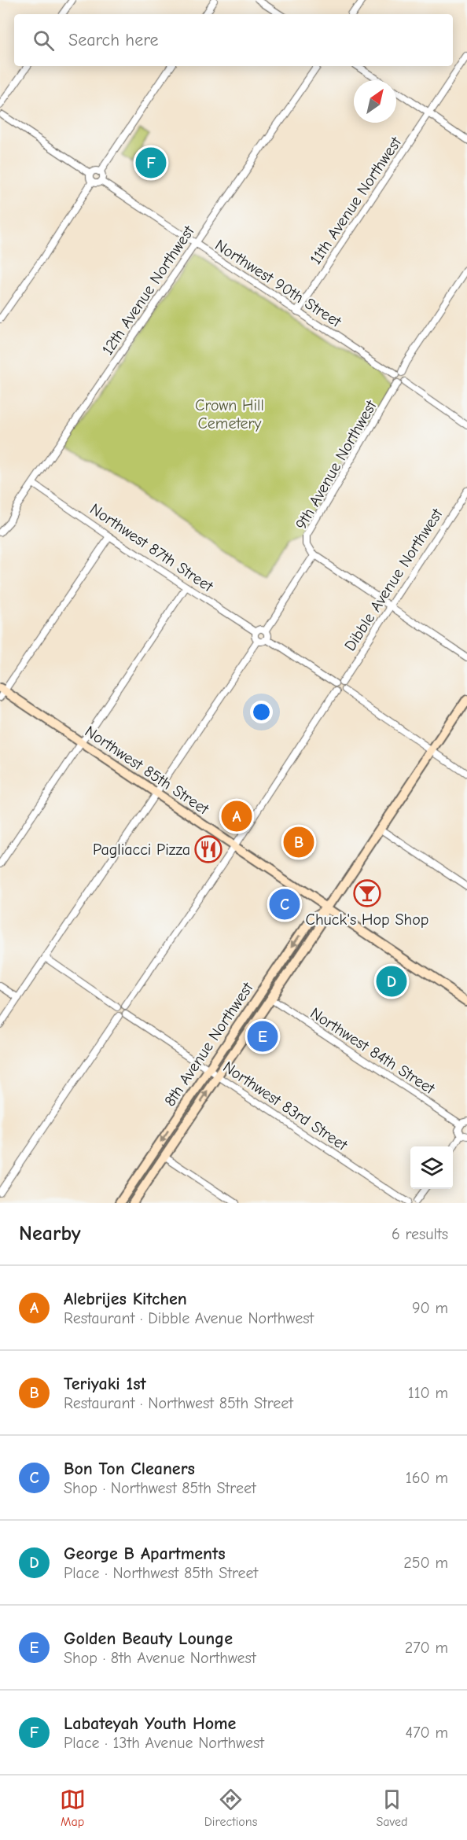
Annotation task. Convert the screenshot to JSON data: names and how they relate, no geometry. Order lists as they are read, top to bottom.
{
  "streets": {
    "main road": ["Northwest 85th Street", "8th Avenue Northwest"],
    "street": [
      "11th Avenue Northwest",
      "Northwest 90th Street",
      "12th Avenue Northwest",
      "9th Avenue Northwest",
      "Northwest 87th Street",
      "Dibble Avenue Northwest",
      "Northwest 84th Street",
      "Northwest 83rd Street"
    ]
  },
  "crossings": [
    ["11th Avenue Northwest", "Northwest 90th Street"],
    ["Northwest 90th Street", "12th Avenue Northwest"],
    ["12th Avenue Northwest", "Northwest 87th Street"],
    ["Northwest 85th Street", "8th Avenue Northwest"],
    ["8th Avenue Northwest", "Northwest 84th Street"],
    ["8th Avenue Northwest", "Northwest 83rd Street"]
  ],
  "parks": ["Crown Hill Cemetery"],
  "places": {
    "restaurant": ["Pagliacci Pizza"],
    "bar": ["Chuck's Hop Shop"]
  },
  "north": "top right",
  "page": {
    "search": "Search here",
    "pins": [
      "F",
      "A",
      "B",
      "C",
      "D",
      "E"
    ],
    "heading": ["Nearby", "6 results"],
    "list": [
      {
        "mark": "A",
        "name": "Alebrijes Kitchen",
        "note": "Restaurant · Dibble Avenue Northwest",
        "value": "90 m"
      },
      {
        "mark": "B",
        "name": "Teriyaki 1st",
        "note": "Restaurant · Northwest 85th Street",
        "value": "110 m"
      },
      {
        "mark": "C",
        "name": "Bon Ton Cleaners",
        "note": "Shop · Northwest 85th Street",
        "value": "160 m"
      },
      {
        "mark": "D",
        "name": "George B Apartments",
        "note": "Place · Northwest 85th Street",
        "value": "250 m"
      },
      {
        "mark": "E",
        "name": "Golden Beauty Lounge",
        "note": "Shop · 8th Avenue Northwest",
        "value": "270 m"
      },
      {
        "mark": "F",
        "name": "Labateyah Youth Home",
        "note": "Place · 13th Avenue Northwest",
        "value": "470 m"
      }
    ],
    "nav": ["Map", "Directions", "Saved"]
  }
}
